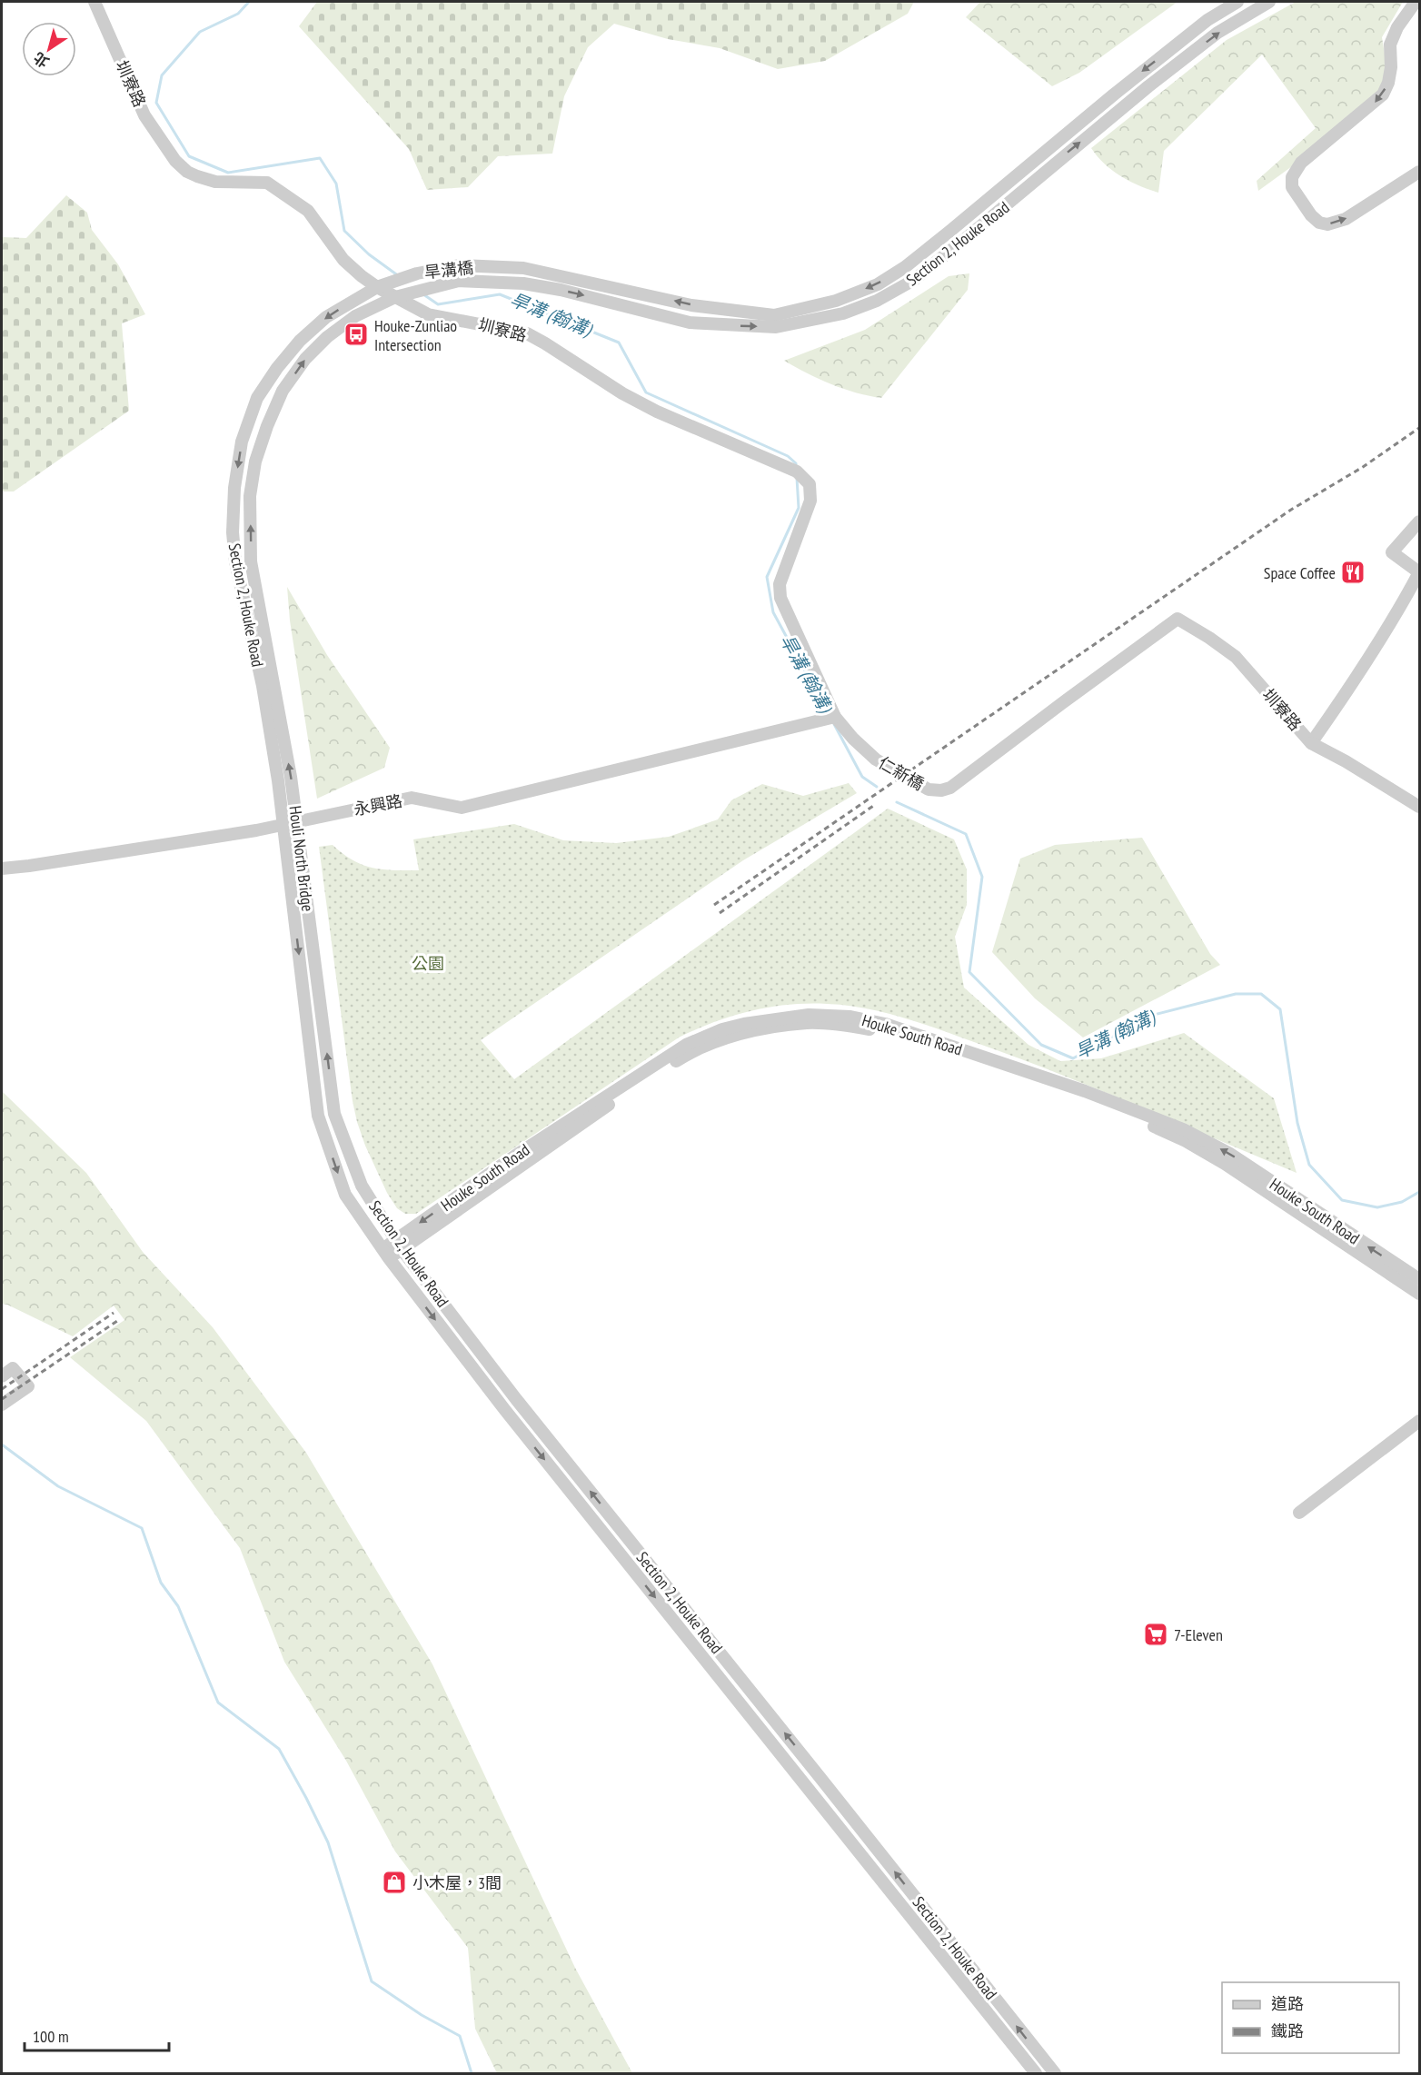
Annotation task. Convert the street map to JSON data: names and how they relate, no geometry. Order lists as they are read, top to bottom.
{
  "streets": {
    "street": [
      "圳寮路",
      "Section 2, Houke Road",
      "旱溝橋",
      "仁新橋",
      "永興路",
      "Houli North Bridge",
      "Houke South Road"
    ]
  },
  "crossings": [
    ["圳寮路", "Section 2, Houke Road"],
    ["圳寮路", "旱溝橋"],
    ["圳寮路", "仁新橋"],
    ["圳寮路", "永興路"],
    ["Section 2, Houke Road", "旱溝橋"],
    ["Section 2, Houke Road", "Houli North Bridge"],
    ["Section 2, Houke Road", "Houke South Road"],
    ["仁新橋", "永興路"]
  ],
  "water": ["旱溝 (翰溝)"],
  "parks": ["公園"],
  "places": {
    "bus stop": ["Houke-Zunliao Intersection"],
    "restaurant": ["Space Coffee"],
    "supermarket": ["7-Eleven"],
    "shop": ["小木屋，3間"]
  },
  "legend": ["道路", "鐵路"],
  "scale_bar": "100 m",
  "north": "bottom left"
}
